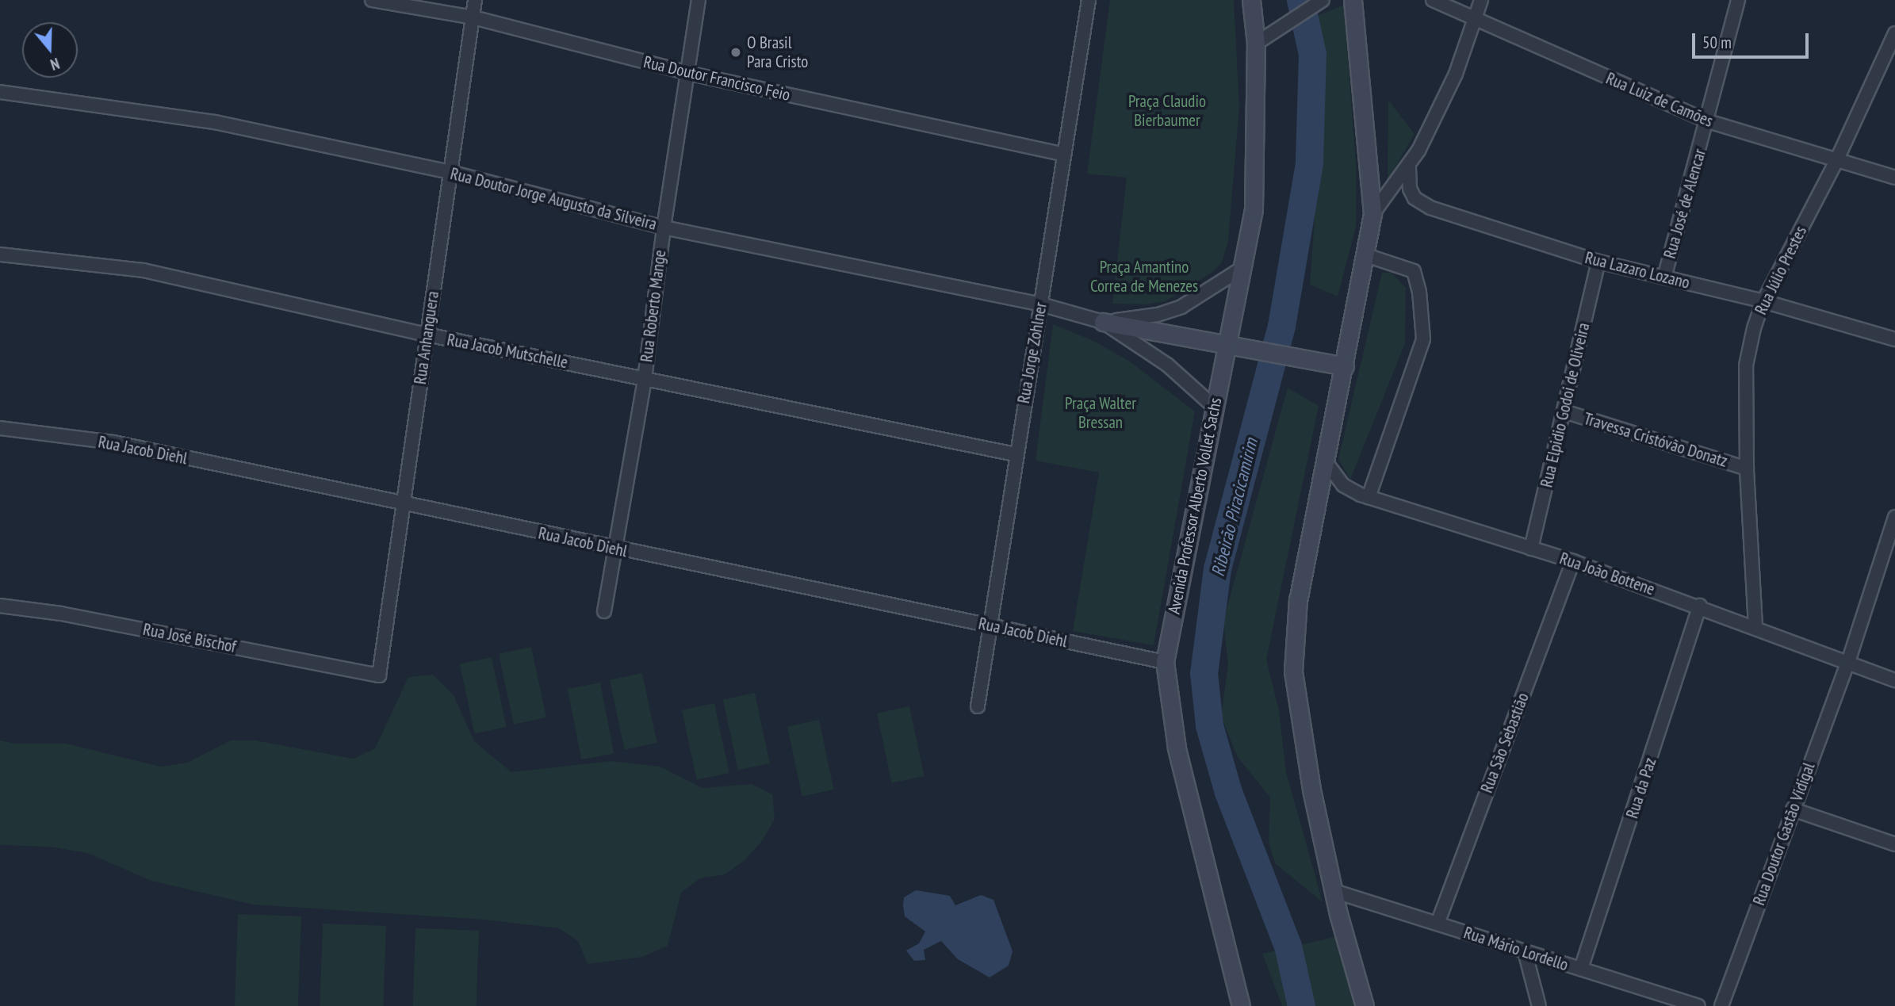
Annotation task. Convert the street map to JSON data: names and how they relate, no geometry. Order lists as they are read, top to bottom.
{
  "streets": {
    "main road": ["Avenida Professor Alberto Vollet Sachs"],
    "street": [
      "Rua Doutor Francisco Feio",
      "Rua Luiz de Camões",
      "Rua Doutor Jorge Augusto da Silveira",
      "Rua José de Alencar",
      "Rua Lazaro Lozano",
      "Rua Júlio Prestes",
      "Rua Roberto Mange",
      "Rua Anhanguera",
      "Rua Jacob Mutschelle",
      "Rua Jorge Zohlner",
      "Rua Elpidio Godoi de Oliveira",
      "Travessa Cristóvão Donatz",
      "Rua Jacob Diehl",
      "Rua João Bottene",
      "Rua José Bischof",
      "Rua São Sebastião",
      "Rua da Paz",
      "Rua Doutor Gastão Vidigal",
      "Rua Mário Lordello"
    ]
  },
  "crossings": [
    ["Rua Doutor Francisco Feio", "Rua Roberto Mange"],
    ["Rua Doutor Francisco Feio", "Rua Anhanguera"],
    ["Rua Doutor Francisco Feio", "Rua Jorge Zohlner"],
    ["Rua Luiz de Camões", "Rua José de Alencar"],
    ["Rua Luiz de Camões", "Rua Júlio Prestes"],
    ["Rua Doutor Jorge Augusto da Silveira", "Rua Roberto Mange"],
    ["Rua Doutor Jorge Augusto da Silveira", "Rua Anhanguera"],
    ["Rua Doutor Jorge Augusto da Silveira", "Rua Jorge Zohlner"],
    ["Rua Doutor Jorge Augusto da Silveira", "Avenida Professor Alberto Vollet Sachs"],
    ["Rua José de Alencar", "Rua Lazaro Lozano"],
    ["Rua Lazaro Lozano", "Rua Júlio Prestes"],
    ["Rua Lazaro Lozano", "Rua Elpidio Godoi de Oliveira"],
    ["Rua Júlio Prestes", "Travessa Cristóvão Donatz"],
    ["Rua Júlio Prestes", "Rua João Bottene"],
    ["Rua Roberto Mange", "Rua Jacob Mutschelle"],
    ["Rua Roberto Mange", "Rua Jacob Diehl"],
    ["Rua Anhanguera", "Rua Jacob Mutschelle"],
    ["Rua Anhanguera", "Rua Jacob Diehl"],
    ["Rua Anhanguera", "Rua José Bischof"],
    ["Rua Jacob Mutschelle", "Rua Jorge Zohlner"],
    ["Rua Jorge Zohlner", "Rua Jacob Diehl"],
    ["Rua Elpidio Godoi de Oliveira", "Travessa Cristóvão Donatz"],
    ["Rua Elpidio Godoi de Oliveira", "Rua João Bottene"],
    ["Rua Jacob Diehl", "Avenida Professor Alberto Vollet Sachs"],
    ["Rua João Bottene", "Rua São Sebastião"],
    ["Rua João Bottene", "Rua da Paz"],
    ["Rua João Bottene", "Rua Doutor Gastão Vidigal"],
    ["Rua São Sebastião", "Rua Mário Lordello"],
    ["Rua da Paz", "Rua Mário Lordello"]
  ],
  "water": ["Ribeirão Piracicamirim"],
  "parks": ["Praça Claudio Bierbaumer", "Praça Amantino Correa de Menezes", "Praça Walter Bressan"],
  "places": ["O Brasil Para Cristo"],
  "scale_bar": "50 m",
  "north": "bottom"
}
